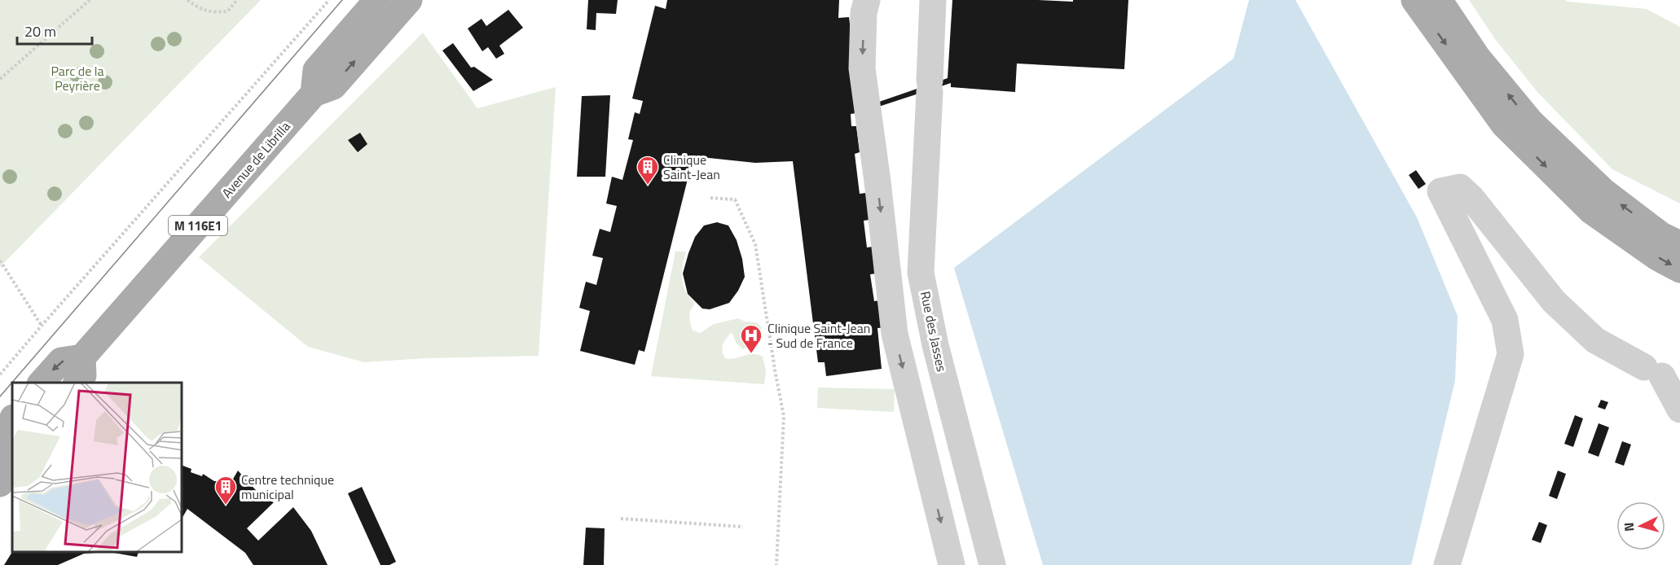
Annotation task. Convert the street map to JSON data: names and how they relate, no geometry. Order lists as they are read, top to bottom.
{
  "streets": {
    "main road": ["Avenue de Librilla", "M 116E1"],
    "street": ["Rue des Jasses"]
  },
  "parks": ["Parc de la Peyrière"],
  "places": {
    "building": ["Clinique Saint-Jean", "Centre technique municipal"],
    "hospital": ["Clinique Saint-Jean - Sud de France"]
  },
  "scale_bar": "20 m",
  "north": "left"
}
